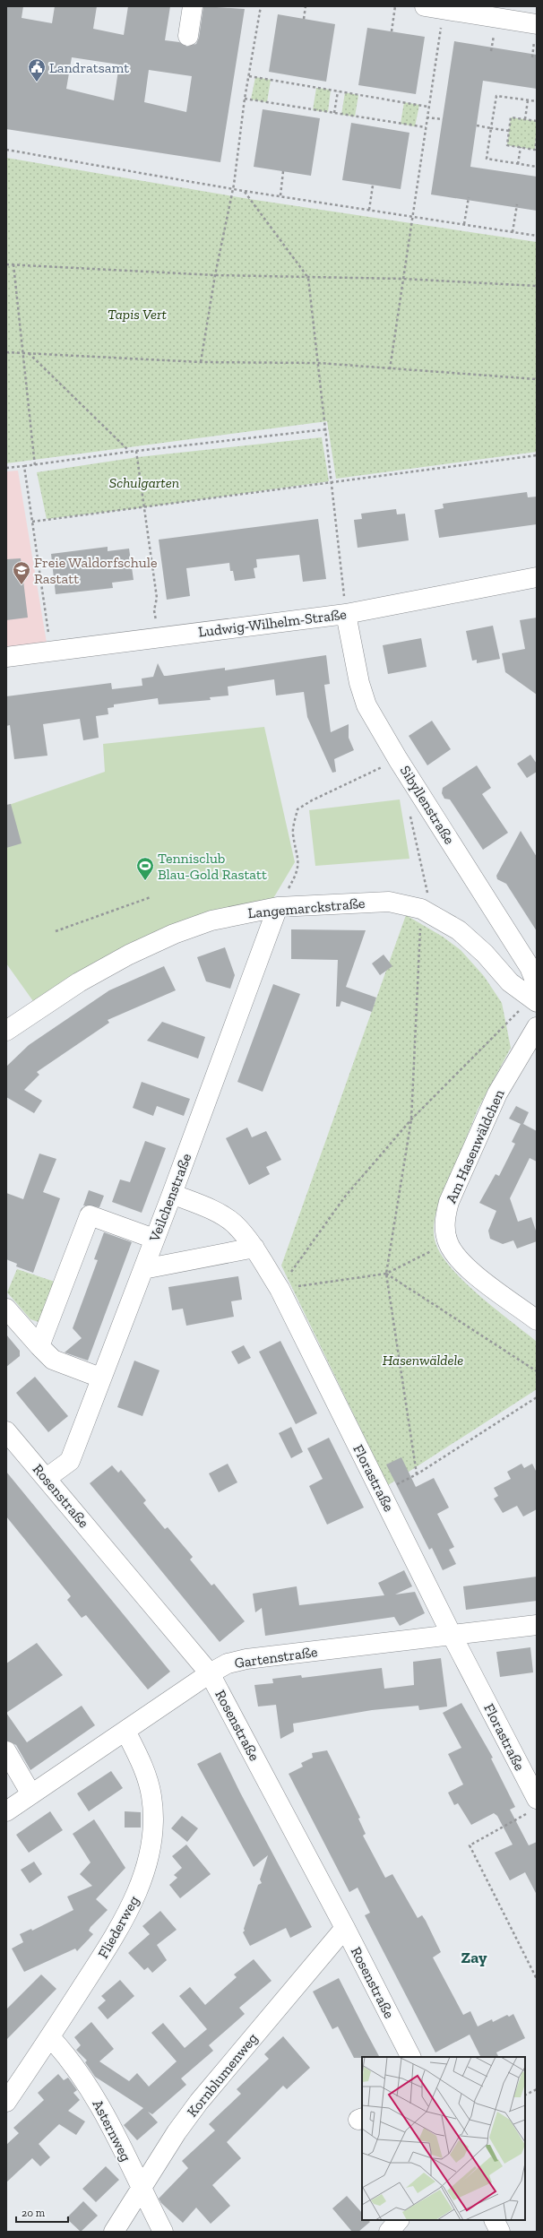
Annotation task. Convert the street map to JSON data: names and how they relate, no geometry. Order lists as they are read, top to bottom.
{
  "streets": {
    "street": [
      "Ludwig-Wilhelm-Straße",
      "Sibyllenstraße",
      "Langemarckstraße",
      "Am Hasenwäldchen",
      "Veilchenstraße",
      "Florastraße",
      "Rosenstraße",
      "Gartenstraße",
      "Fliederweg",
      "Kornblumenweg",
      "Asternweg"
    ]
  },
  "crossings": [
    ["Ludwig-Wilhelm-Straße", "Sibyllenstraße"],
    ["Sibyllenstraße", "Langemarckstraße"],
    ["Langemarckstraße", "Veilchenstraße"],
    ["Veilchenstraße", "Florastraße"],
    ["Veilchenstraße", "Rosenstraße"],
    ["Florastraße", "Gartenstraße"],
    ["Rosenstraße", "Gartenstraße"],
    ["Rosenstraße", "Kornblumenweg"],
    ["Gartenstraße", "Fliederweg"],
    ["Fliederweg", "Asternweg"],
    ["Kornblumenweg", "Asternweg"]
  ],
  "districts": ["Zay"],
  "parks": ["Tapis Vert", "Schulgarten", "Hasenwäldele"],
  "places": {
    "public building": ["Landratsamt"],
    "school or university": ["Freie Waldorfschule Rastatt"],
    "sports": ["Tennisclub Blau-Gold Rastatt"]
  },
  "scale_bar": "20 m"
}
